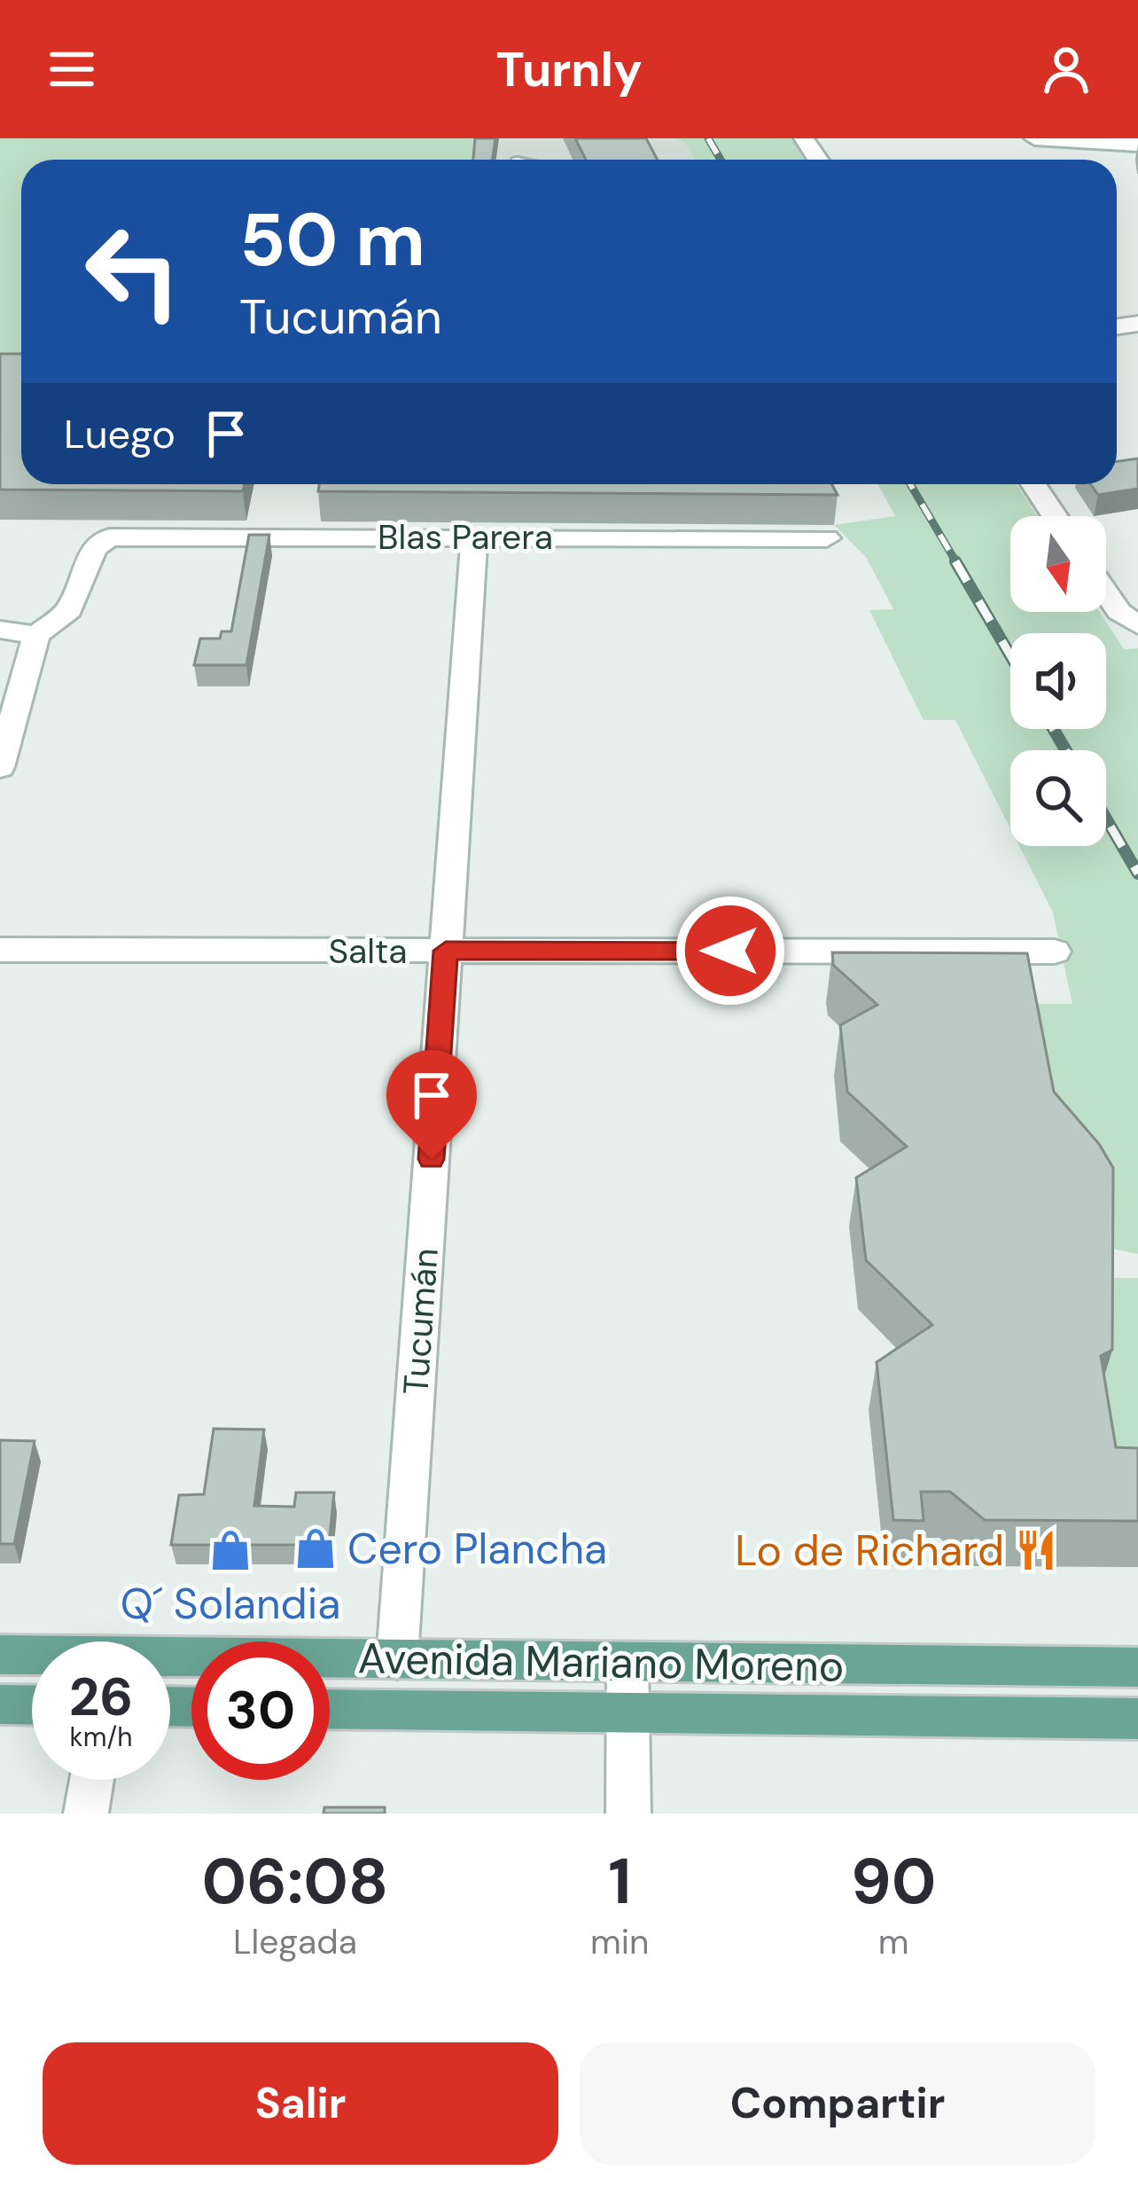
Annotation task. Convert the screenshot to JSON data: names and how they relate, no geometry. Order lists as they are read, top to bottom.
{
  "streets": {
    "main road": ["Avenida Mariano Moreno"],
    "street": ["Blas Parera", "Salta", "Tucumán"]
  },
  "crossings": [
    ["Blas Parera", "Tucumán"],
    ["Salta", "Tucumán"],
    ["Tucumán", "Avenida Mariano Moreno"]
  ],
  "places": {
    "shop": ["Cero Plancha", "Q´ Solandia"],
    "restaurant": ["Lo de Richard"]
  },
  "north": "bottom",
  "page": {
    "header": "Turnly",
    "turn": ["50 m", "Tucumán"],
    "then": "Luego",
    "speed": "26 km/h",
    "limit": "30",
    "eta": [
      "06:08",
      "Llegada",
      "1",
      "min",
      "90",
      "m"
    ],
    "buttons": ["Salir", "Compartir"]
  }
}
